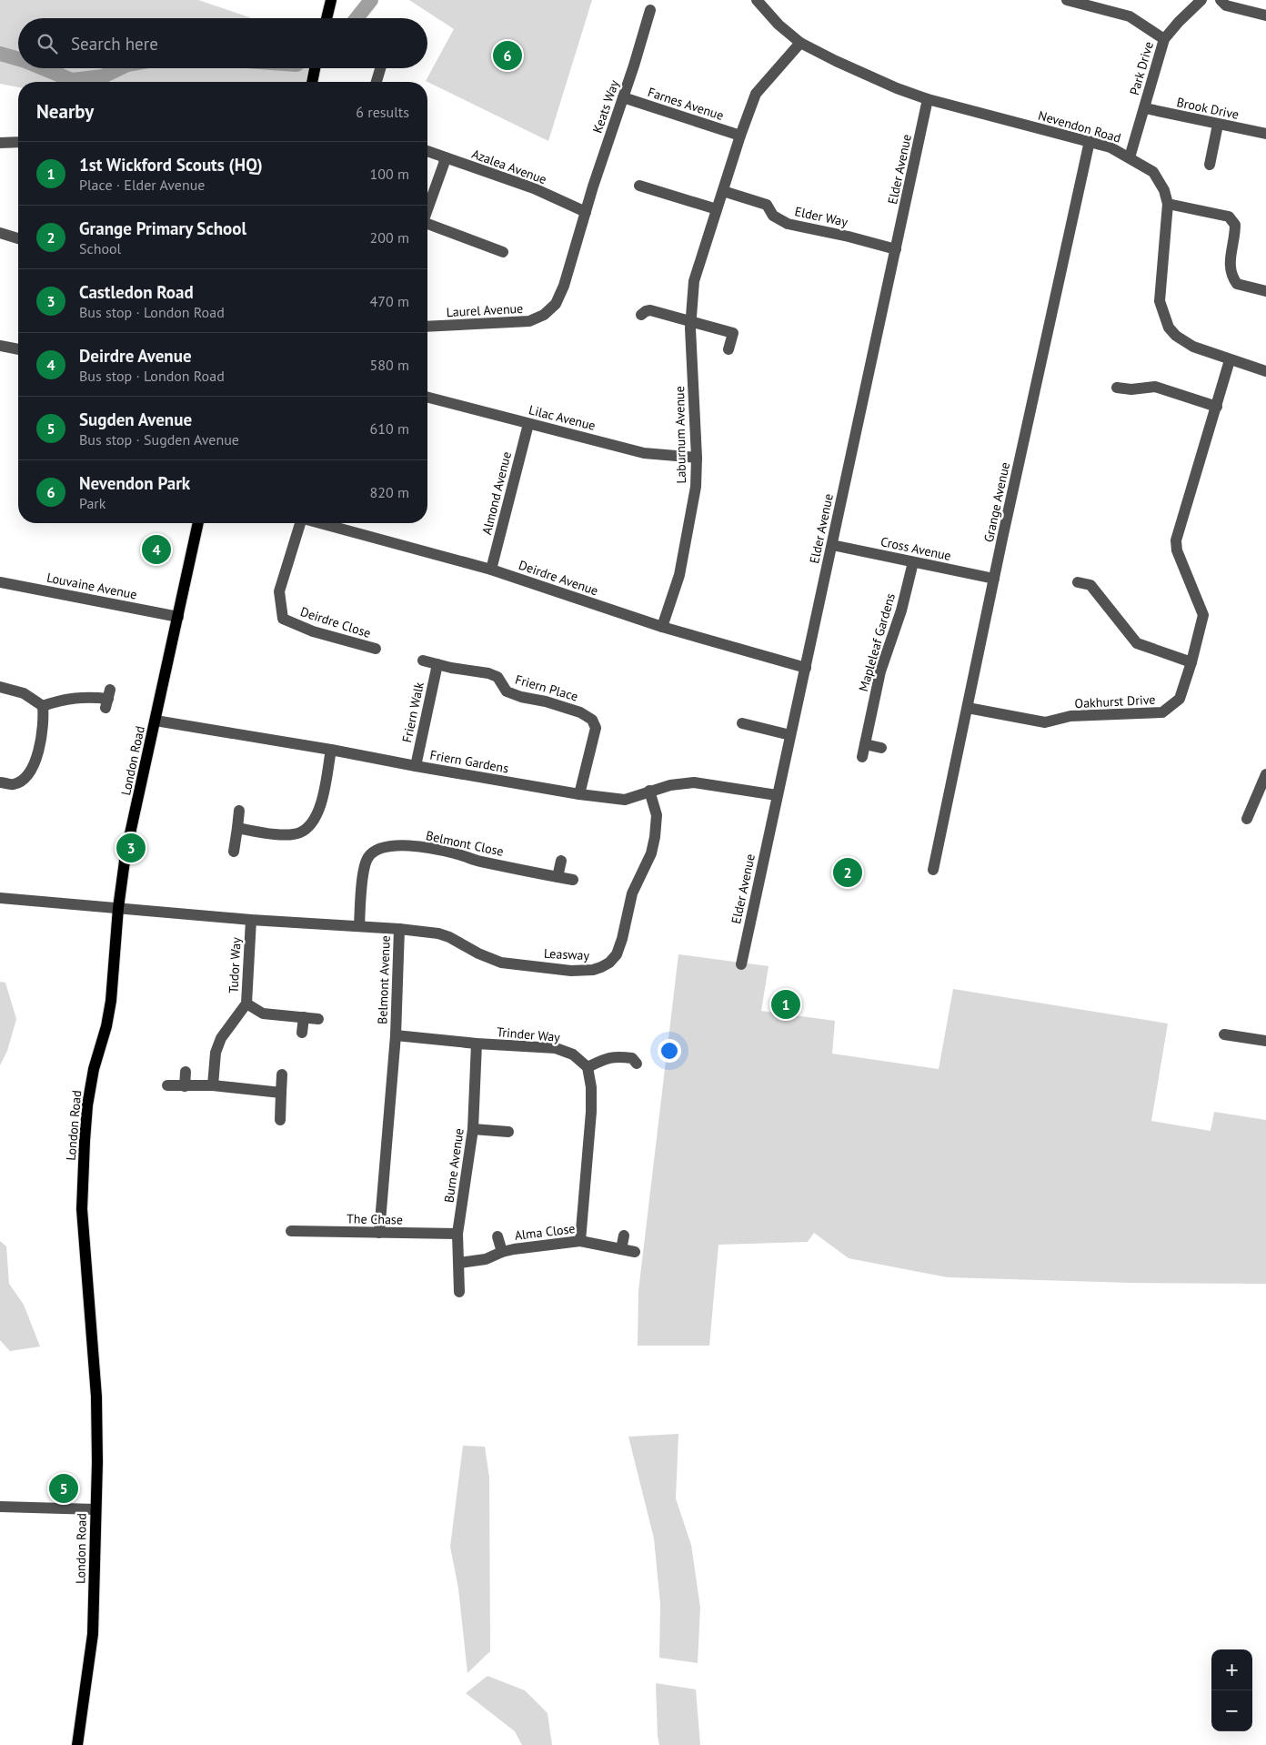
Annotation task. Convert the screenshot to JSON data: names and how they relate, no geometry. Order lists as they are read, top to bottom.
{
  "streets": {
    "main road": ["London Road"],
    "street": [
      "Park Drive",
      "Farnes Avenue",
      "Keats Way",
      "Brook Drive",
      "Nevendon Road",
      "Azalea Avenue",
      "Elder Avenue",
      "Elder Way",
      "Laurel Avenue",
      "Lilac Avenue",
      "Laburnum Avenue",
      "Almond Avenue",
      "Grange Avenue",
      "Cross Avenue",
      "Deirdre Avenue",
      "Louvaine Avenue",
      "Deirdre Close",
      "Mapleleaf Gardens",
      "Friern Place",
      "Oakhurst Drive",
      "Friern Walk",
      "Friern Gardens",
      "Belmont Close",
      "Leasway",
      "Tudor Way",
      "Belmont Avenue",
      "Trinder Way",
      "Burne Avenue",
      "The Chase",
      "Alma Close"
    ]
  },
  "crossings": [
    ["Park Drive", "Brook Drive"],
    ["Park Drive", "Nevendon Road"],
    ["Farnes Avenue", "Keats Way"],
    ["Farnes Avenue", "Laburnum Avenue"],
    ["Keats Way", "Azalea Avenue"],
    ["Keats Way", "Laurel Avenue"],
    ["Nevendon Road", "Elder Avenue"],
    ["Nevendon Road", "Laburnum Avenue"],
    ["Nevendon Road", "Grange Avenue"],
    ["Nevendon Road", "Oakhurst Drive"],
    ["Azalea Avenue", "Laurel Avenue"],
    ["Elder Avenue", "Elder Way"],
    ["Elder Avenue", "Cross Avenue"],
    ["Elder Avenue", "Deirdre Avenue"],
    ["Elder Avenue", "Friern Gardens"],
    ["Elder Way", "Laburnum Avenue"],
    ["Lilac Avenue", "Laburnum Avenue"],
    ["Lilac Avenue", "Almond Avenue"],
    ["Laburnum Avenue", "Deirdre Avenue"],
    ["Almond Avenue", "Deirdre Avenue"],
    ["Grange Avenue", "Cross Avenue"],
    ["Grange Avenue", "Oakhurst Drive"],
    ["Cross Avenue", "Mapleleaf Gardens"],
    ["Louvaine Avenue", "London Road"],
    ["Friern Place", "Friern Walk"],
    ["Friern Place", "Friern Gardens"],
    ["Friern Walk", "Friern Gardens"],
    ["London Road", "Friern Gardens"],
    ["London Road", "Belmont Avenue"],
    ["Friern Gardens", "Leasway"],
    ["Belmont Close", "Belmont Avenue"],
    ["Leasway", "Belmont Avenue"],
    ["Tudor Way", "Belmont Avenue"],
    ["Belmont Avenue", "Trinder Way"],
    ["Belmont Avenue", "The Chase"],
    ["Trinder Way", "Burne Avenue"],
    ["Burne Avenue", "The Chase"],
    ["Burne Avenue", "Alma Close"]
  ],
  "page": {
    "search": "Search here",
    "pins": [
      "6",
      "4",
      "3",
      "2",
      "1",
      "5"
    ],
    "heading": ["Nearby", "6 results"],
    "list": [
      {
        "mark": "1",
        "name": "1st Wickford Scouts (HQ)",
        "note": "Place · Elder Avenue",
        "value": "100 m"
      },
      {
        "mark": "2",
        "name": "Grange Primary School",
        "note": "School",
        "value": "200 m"
      },
      {
        "mark": "3",
        "name": "Castledon Road",
        "note": "Bus stop · London Road",
        "value": "470 m"
      },
      {
        "mark": "4",
        "name": "Deirdre Avenue",
        "note": "Bus stop · London Road",
        "value": "580 m"
      },
      {
        "mark": "5",
        "name": "Sugden Avenue",
        "note": "Bus stop · Sugden Avenue",
        "value": "610 m"
      },
      {
        "mark": "6",
        "name": "Nevendon Park",
        "note": "Park",
        "value": "820 m"
      }
    ],
    "map_buttons": ["+", "−"]
  }
}
